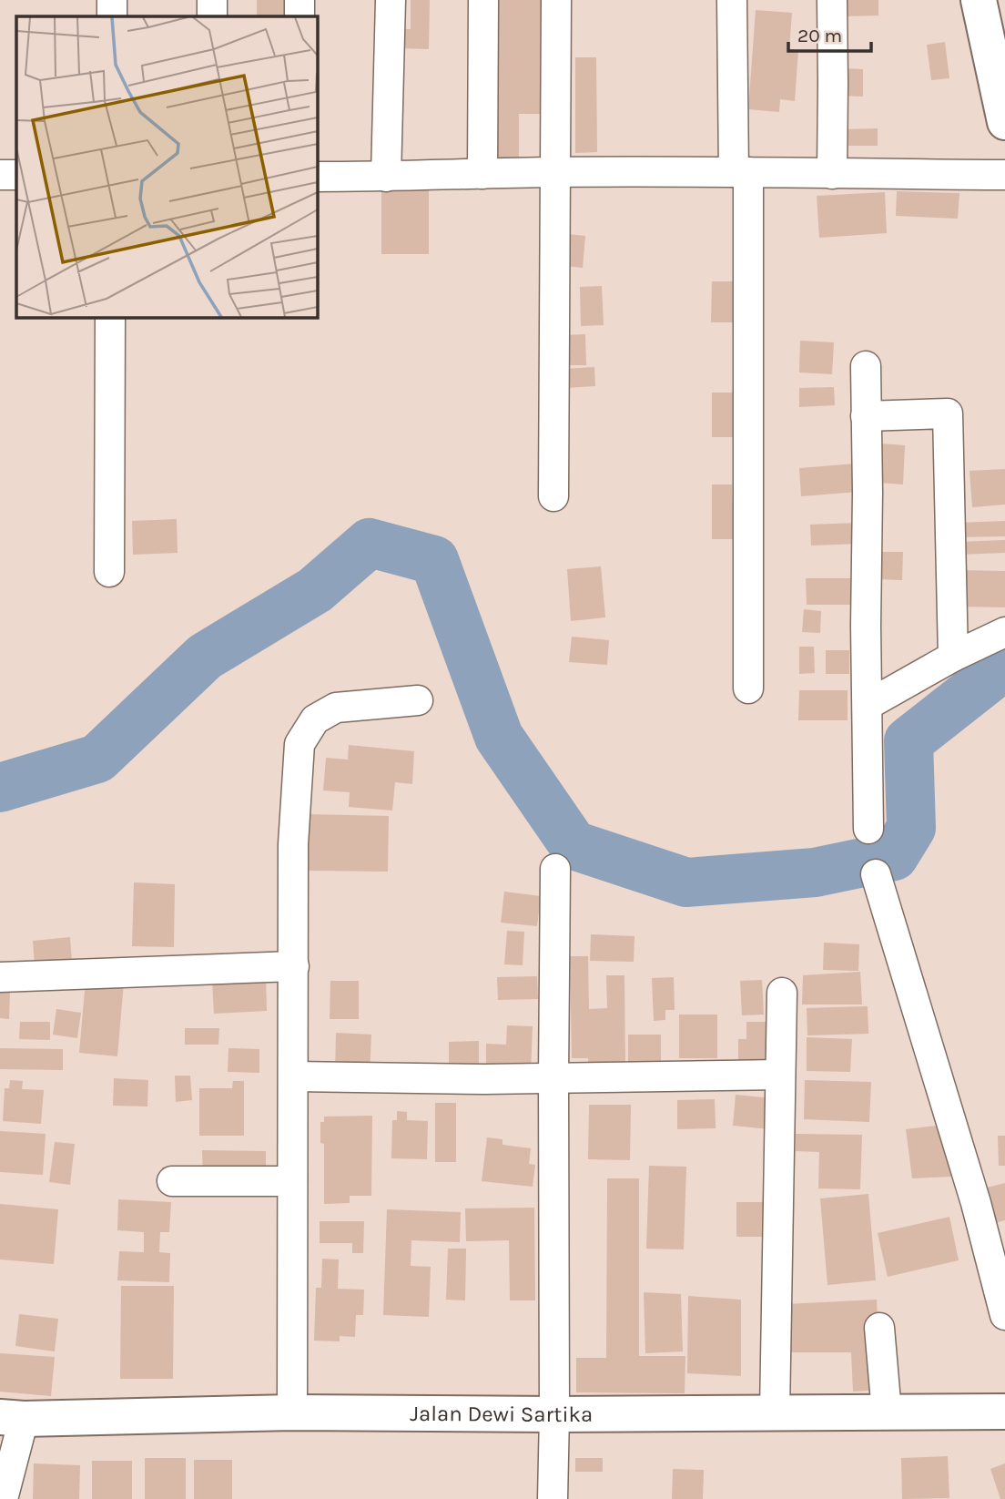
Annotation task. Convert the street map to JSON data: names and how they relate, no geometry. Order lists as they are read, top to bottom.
{
  "streets": {
    "main road": ["Jalan Dewi Sartika"]
  },
  "scale_bar": "20 m"
}
